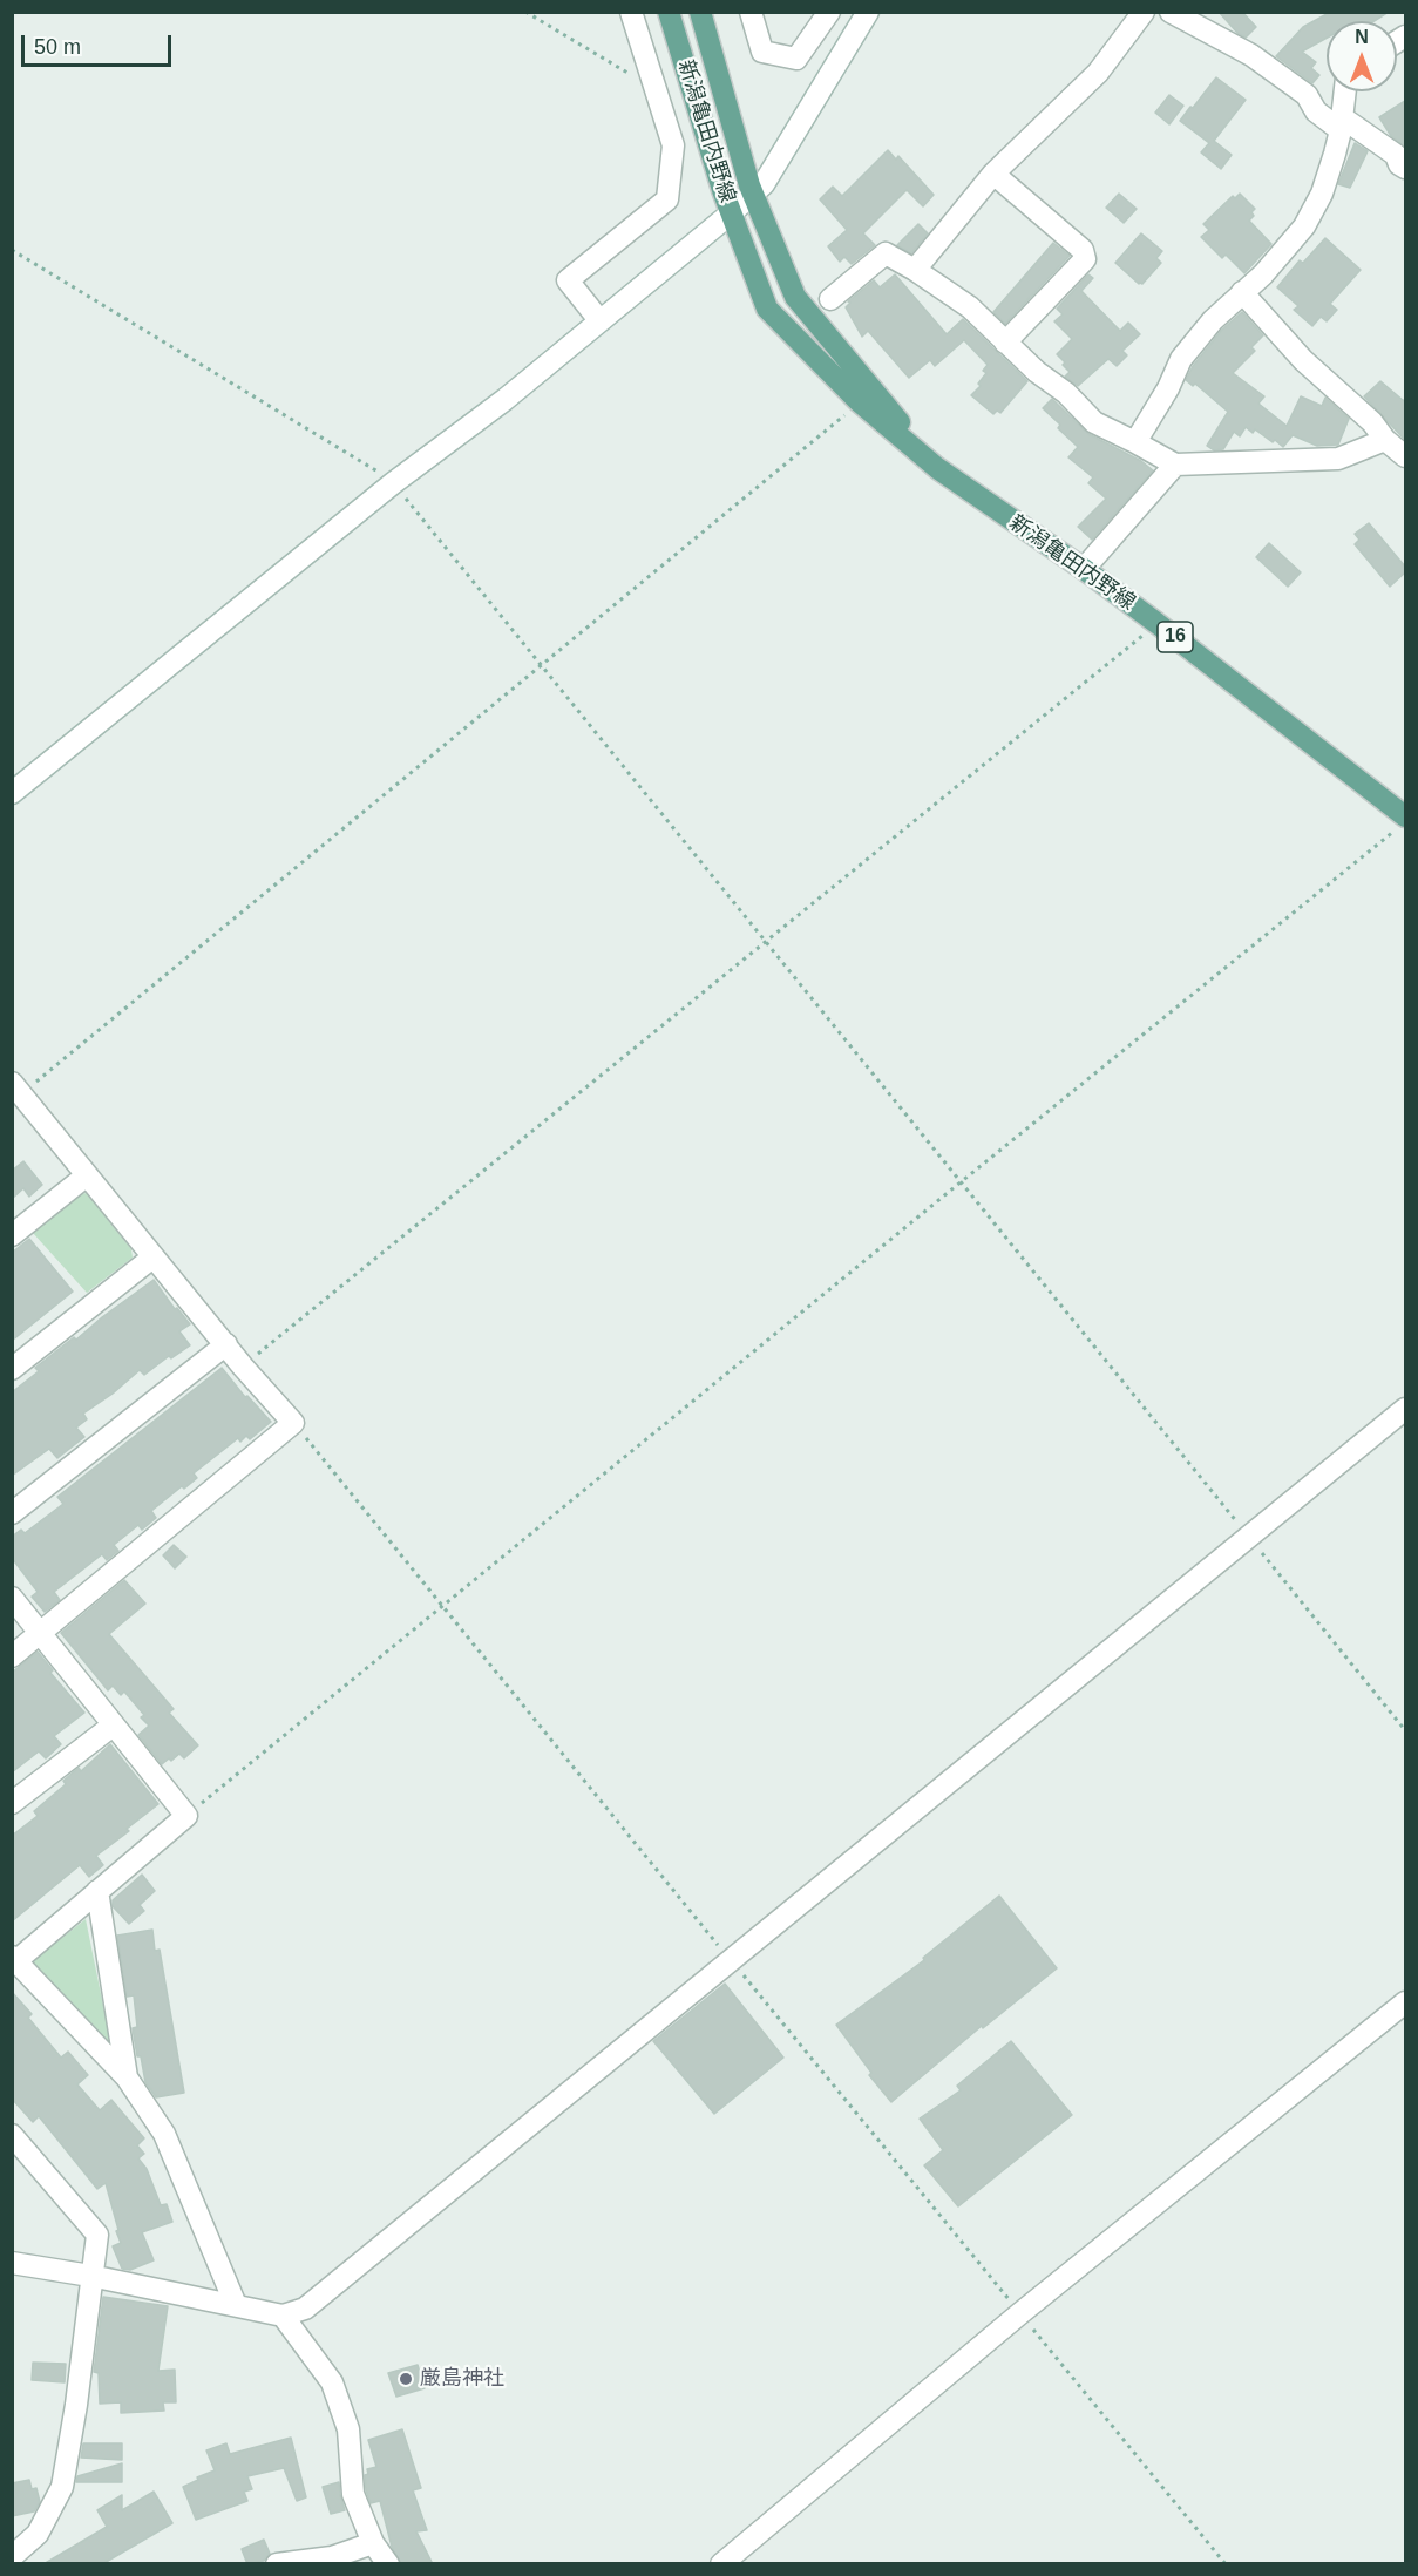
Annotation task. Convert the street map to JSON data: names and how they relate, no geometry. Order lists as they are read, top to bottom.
{
  "streets": {
    "main road": ["新潟亀田内野線", "16"]
  },
  "places": ["厳島神社"],
  "scale_bar": "50 m",
  "north": "top"
}
